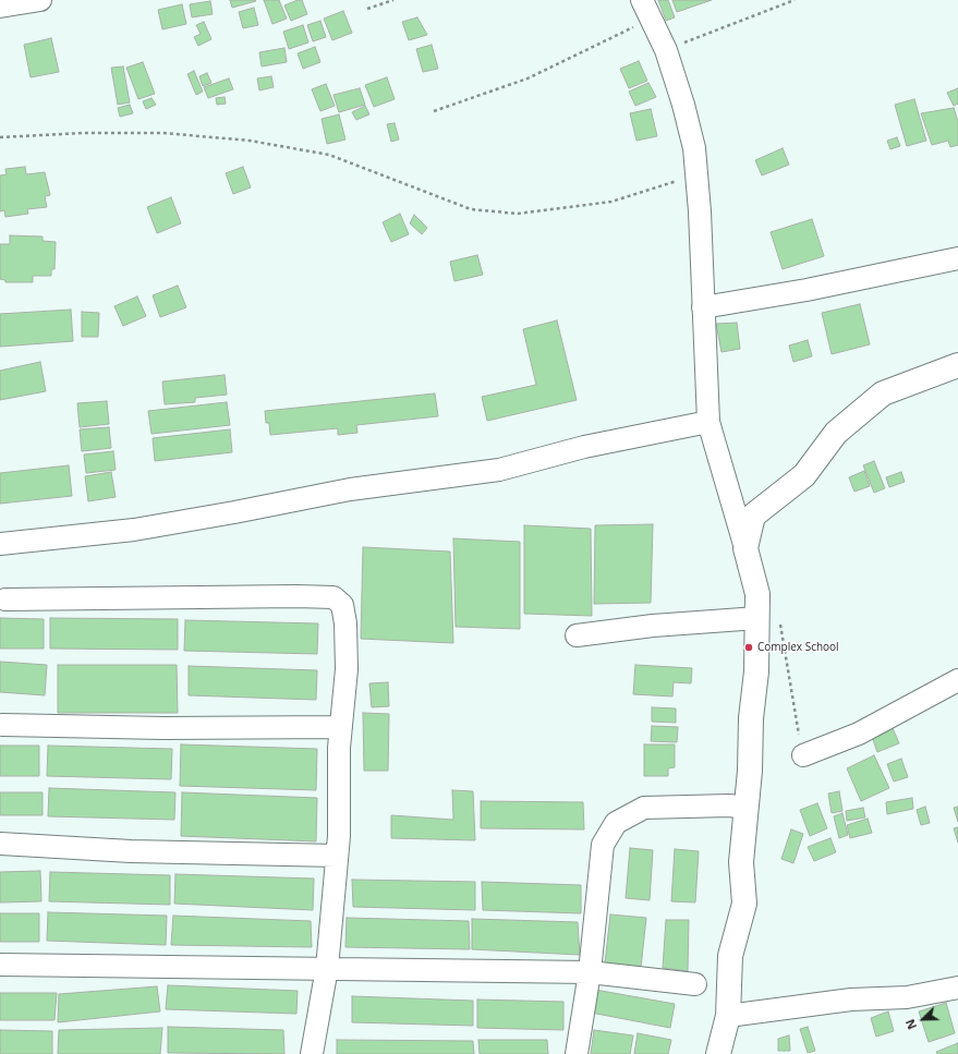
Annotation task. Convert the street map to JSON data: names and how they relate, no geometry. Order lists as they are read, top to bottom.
{
  "places": ["Complex School"],
  "north": "bottom left"
}
